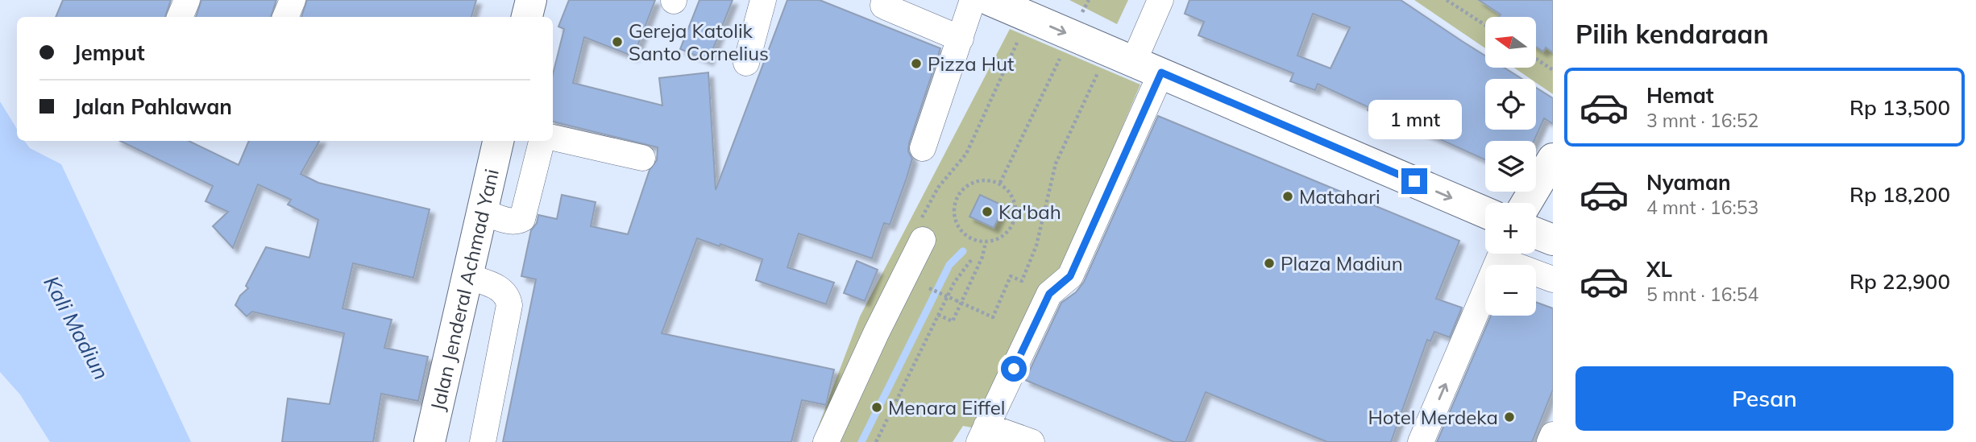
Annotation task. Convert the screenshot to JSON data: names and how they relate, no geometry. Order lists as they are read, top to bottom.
{
  "streets": {
    "main road": ["Jalan Jenderal Achmad Yani"]
  },
  "water": ["Kali Madiun"],
  "places": [
    "Gereja Katolik Santo Cornelius",
    "Pizza Hut",
    "Matahari",
    "Ka'bah",
    "Plaza Madiun",
    "Menara Eiffel",
    "Hotel Merdeka"
  ],
  "north": "left",
  "page": {
    "heading": "Pilih kendaraan",
    "map_buttons": ["+", "−"],
    "banner": ["Jemput", "Jalan Pahlawan"],
    "list": [
      {
        "name": "Hemat",
        "note": "3 mnt · 16:52",
        "value": "Rp 13,500"
      },
      {
        "name": "Nyaman",
        "note": "4 mnt · 16:53",
        "value": "Rp 18,200"
      },
      {
        "name": "XL",
        "note": "5 mnt · 16:54",
        "value": "Rp 22,900"
      }
    ],
    "bubble": "1 mnt",
    "buttons": "Pesan"
  }
}
